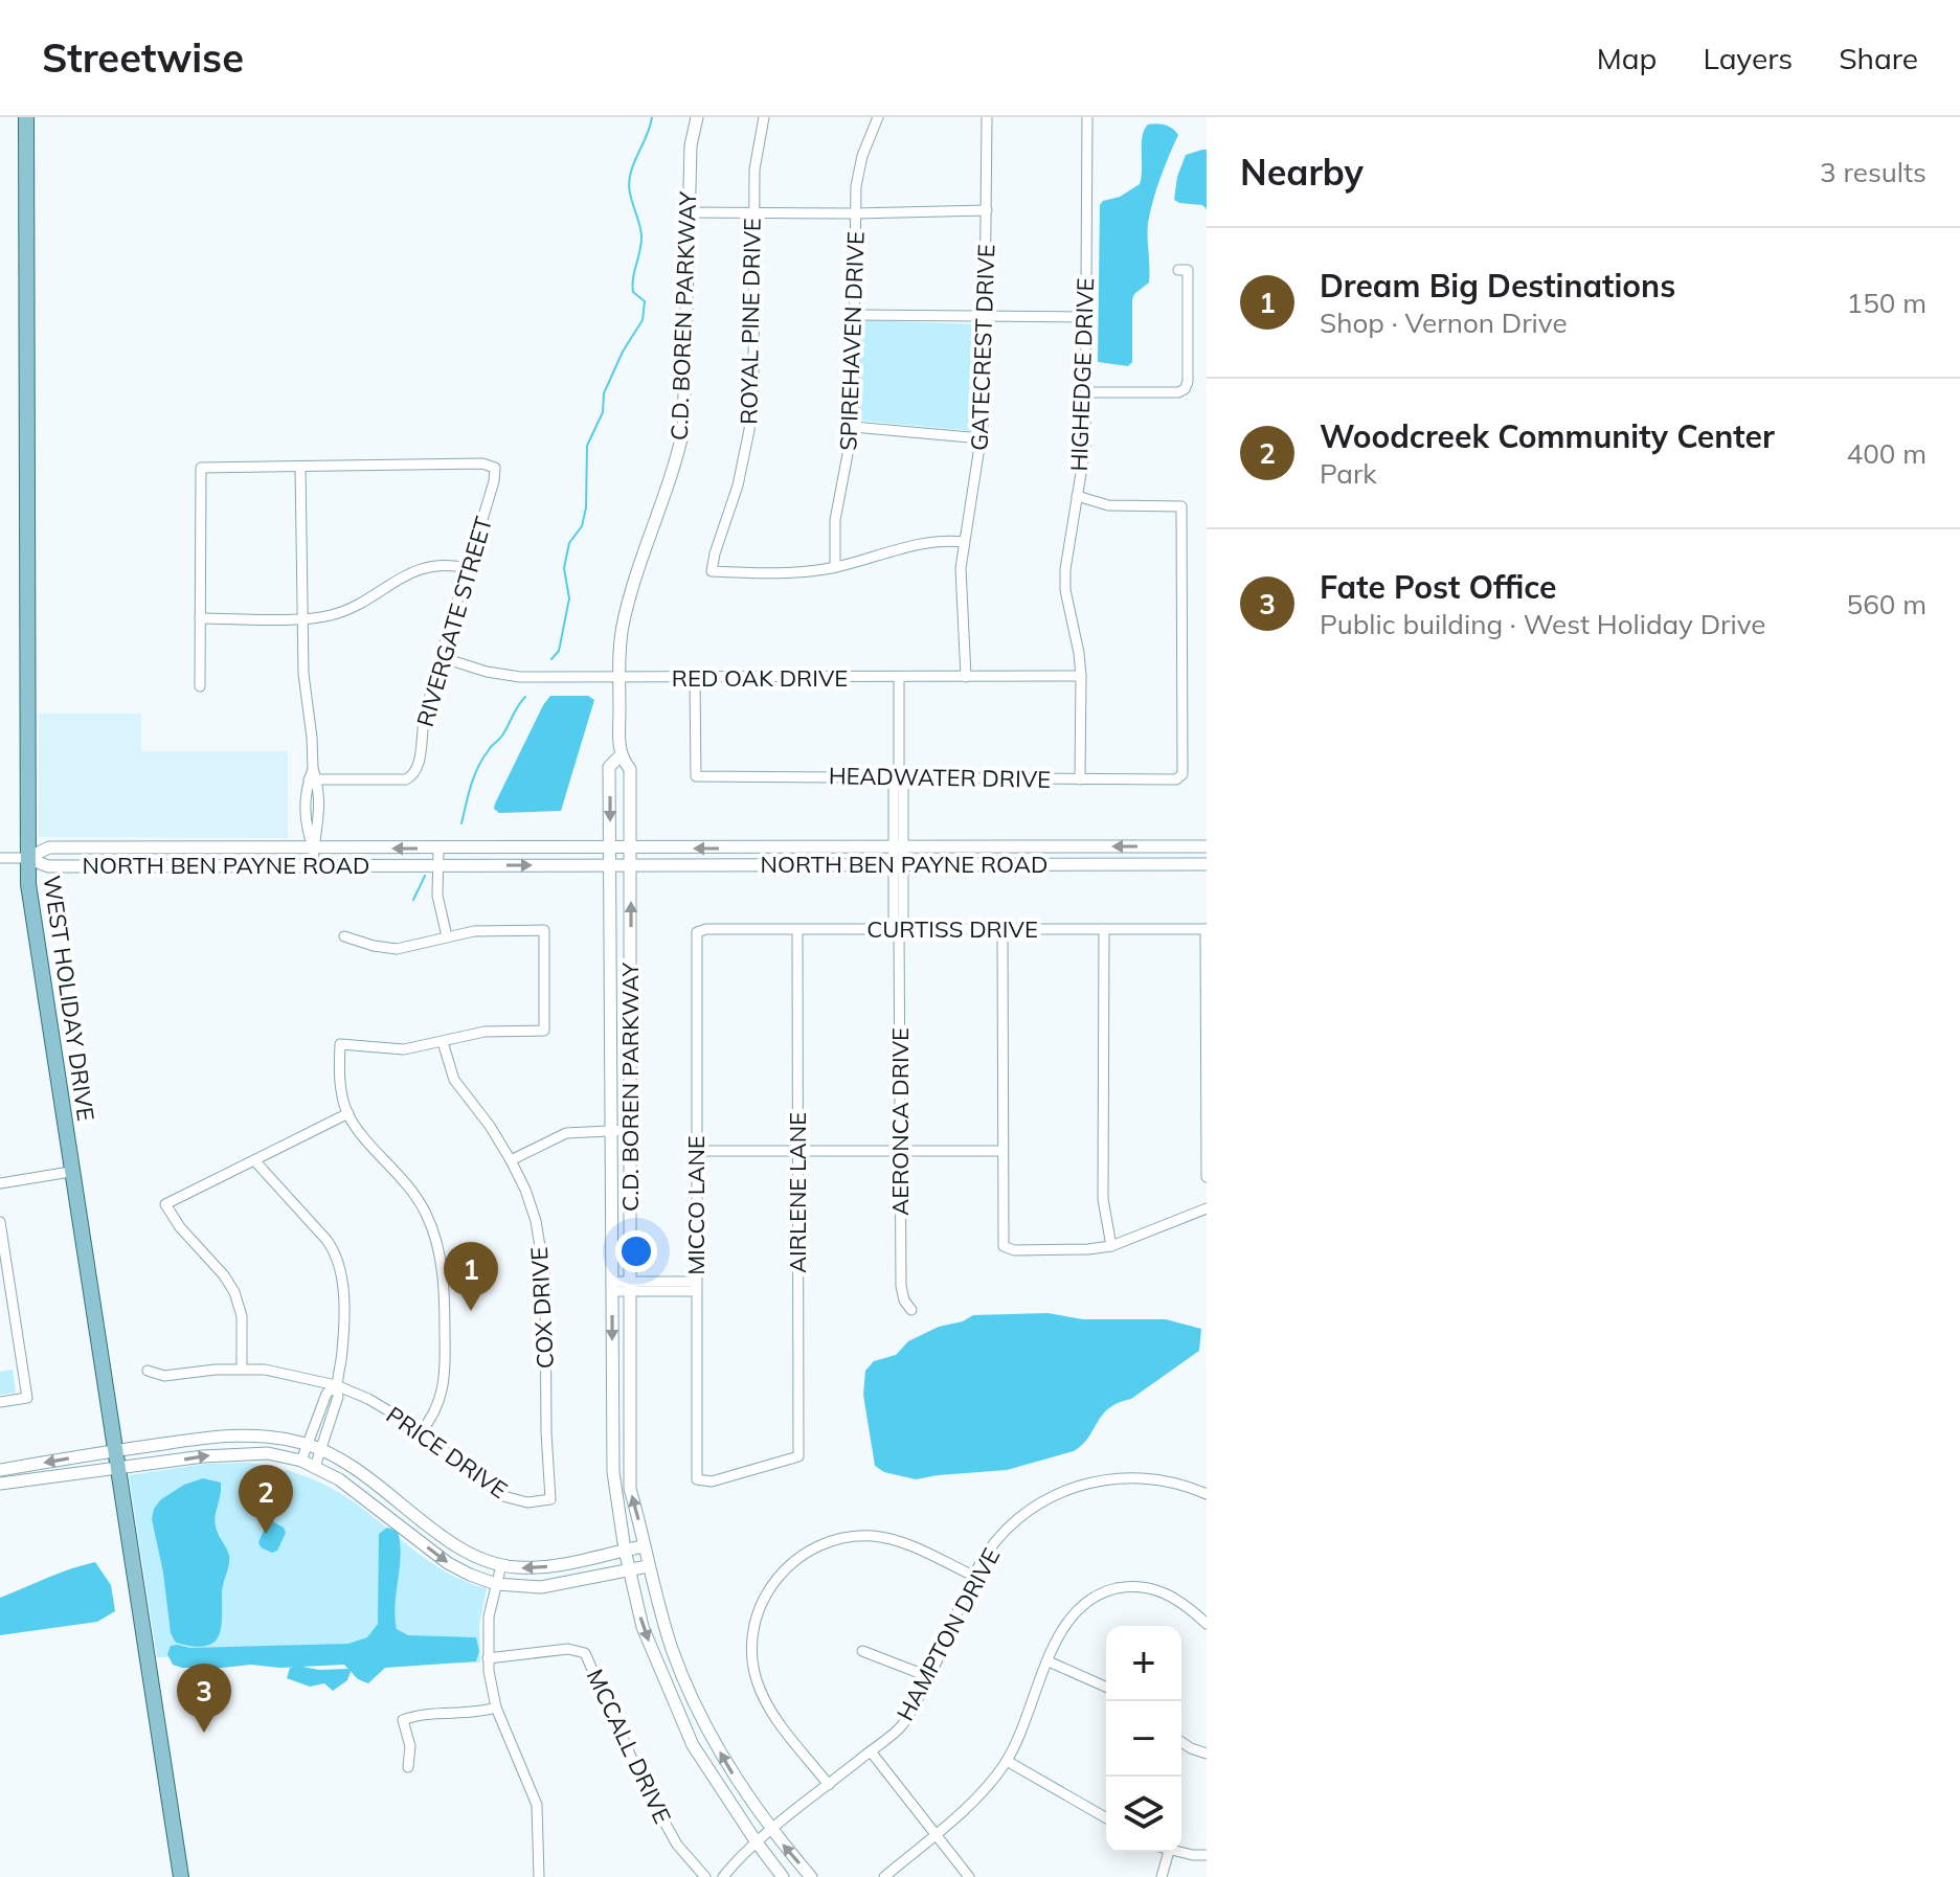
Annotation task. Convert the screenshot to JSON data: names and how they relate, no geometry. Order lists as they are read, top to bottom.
{
  "streets": {
    "main road": ["WEST HOLIDAY DRIVE"],
    "street": [
      "C.D. BOREN PARKWAY",
      "ROYAL PINE DRIVE",
      "SPIREHAVEN DRIVE",
      "GATECREST DRIVE",
      "HIGHEDGE DRIVE",
      "RIVERGATE STREET",
      "RED OAK DRIVE",
      "HEADWATER DRIVE",
      "NORTH BEN PAYNE ROAD",
      "CURTISS DRIVE",
      "AERONCA DRIVE",
      "AIRLENE LANE",
      "MICCO LANE",
      "COX DRIVE",
      "PRICE DRIVE",
      "HAMPTON DRIVE",
      "MCCALL DRIVE"
    ]
  },
  "crossings": [
    ["C.D. BOREN PARKWAY", "RED OAK DRIVE"],
    ["C.D. BOREN PARKWAY", "NORTH BEN PAYNE ROAD"],
    ["C.D. BOREN PARKWAY", "HAMPTON DRIVE"],
    ["ROYAL PINE DRIVE", "SPIREHAVEN DRIVE"],
    ["GATECREST DRIVE", "RED OAK DRIVE"],
    ["HIGHEDGE DRIVE", "RED OAK DRIVE"],
    ["HIGHEDGE DRIVE", "HEADWATER DRIVE"],
    ["RIVERGATE STREET", "RED OAK DRIVE"],
    ["RED OAK DRIVE", "HEADWATER DRIVE"],
    ["RED OAK DRIVE", "AERONCA DRIVE"],
    ["HEADWATER DRIVE", "AERONCA DRIVE"],
    ["NORTH BEN PAYNE ROAD", "WEST HOLIDAY DRIVE"],
    ["NORTH BEN PAYNE ROAD", "AERONCA DRIVE"],
    ["CURTISS DRIVE", "AERONCA DRIVE"],
    ["CURTISS DRIVE", "AIRLENE LANE"],
    ["CURTISS DRIVE", "MICCO LANE"],
    ["AIRLENE LANE", "MICCO LANE"],
    ["COX DRIVE", "PRICE DRIVE"]
  ],
  "page": {
    "header": "Streetwise",
    "nav": ["Map", "Layers", "Share"],
    "heading": ["Nearby", "3 results"],
    "list": [
      {
        "mark": "1",
        "name": "Dream Big Destinations",
        "note": "Shop · Vernon Drive",
        "value": "150 m"
      },
      {
        "mark": "2",
        "name": "Woodcreek Community Center",
        "note": "Park",
        "value": "400 m"
      },
      {
        "mark": "3",
        "name": "Fate Post Office",
        "note": "Public building · West Holiday Drive",
        "value": "560 m"
      }
    ],
    "pins": ["1", "2", "3"],
    "map_buttons": ["+", "−"]
  }
}
